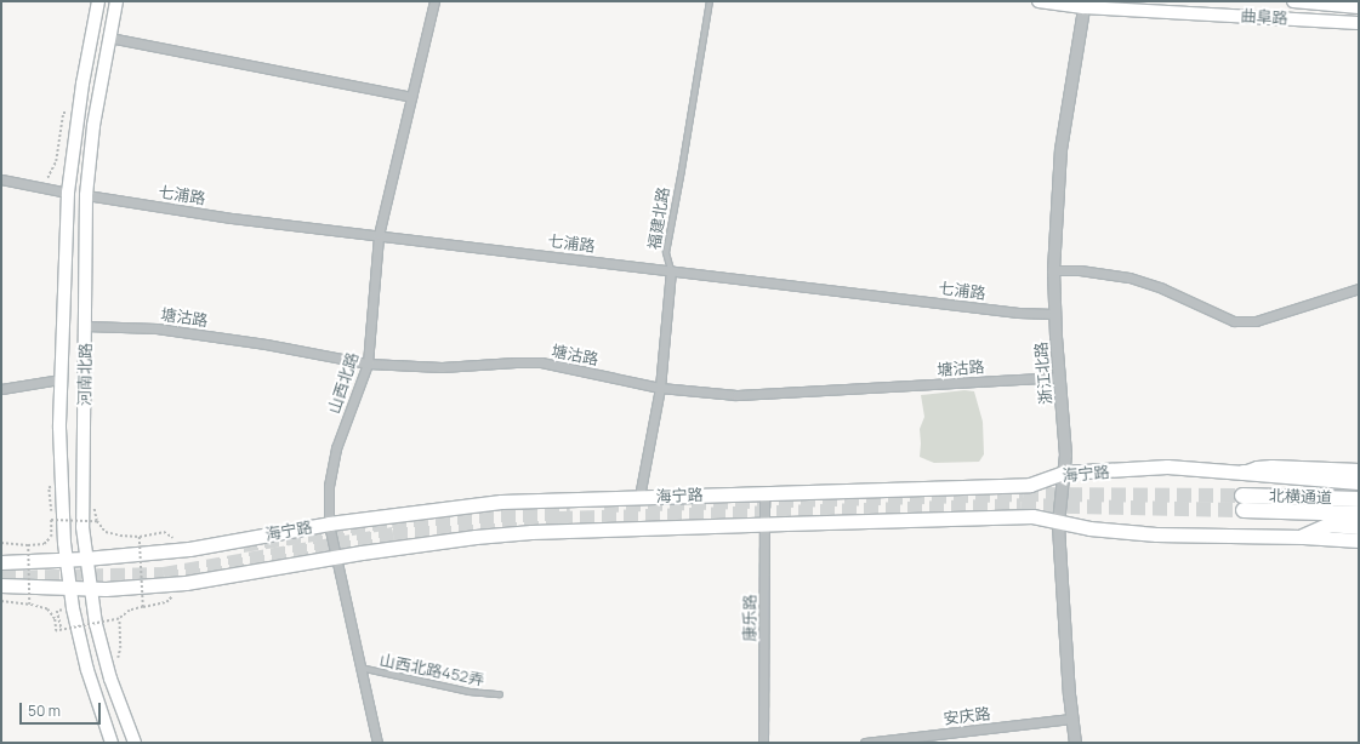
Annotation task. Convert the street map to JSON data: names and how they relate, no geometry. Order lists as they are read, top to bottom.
{
  "streets": {
    "highway": ["北横通道"],
    "main road": ["曲阜路", "河南北路", "海宁路"],
    "street": [
      "七浦路",
      "福建北路",
      "塘沽路",
      "浙江北路",
      "山西北路",
      "康乐路",
      "安庆路"
    ],
    "lane": ["山西北路452弄"]
  },
  "crossings": [
    ["曲阜路", "浙江北路"],
    ["七浦路", "福建北路"],
    ["七浦路", "浙江北路"],
    ["七浦路", "河南北路"],
    ["七浦路", "山西北路"],
    ["福建北路", "塘沽路"],
    ["福建北路", "海宁路"],
    ["塘沽路", "浙江北路"],
    ["塘沽路", "河南北路"],
    ["塘沽路", "山西北路"],
    ["浙江北路", "海宁路"],
    ["浙江北路", "安庆路"],
    ["河南北路", "海宁路"],
    ["山西北路", "海宁路"],
    ["山西北路", "山西北路452弄"],
    ["海宁路", "康乐路"]
  ],
  "scale_bar": "50 m"
}
